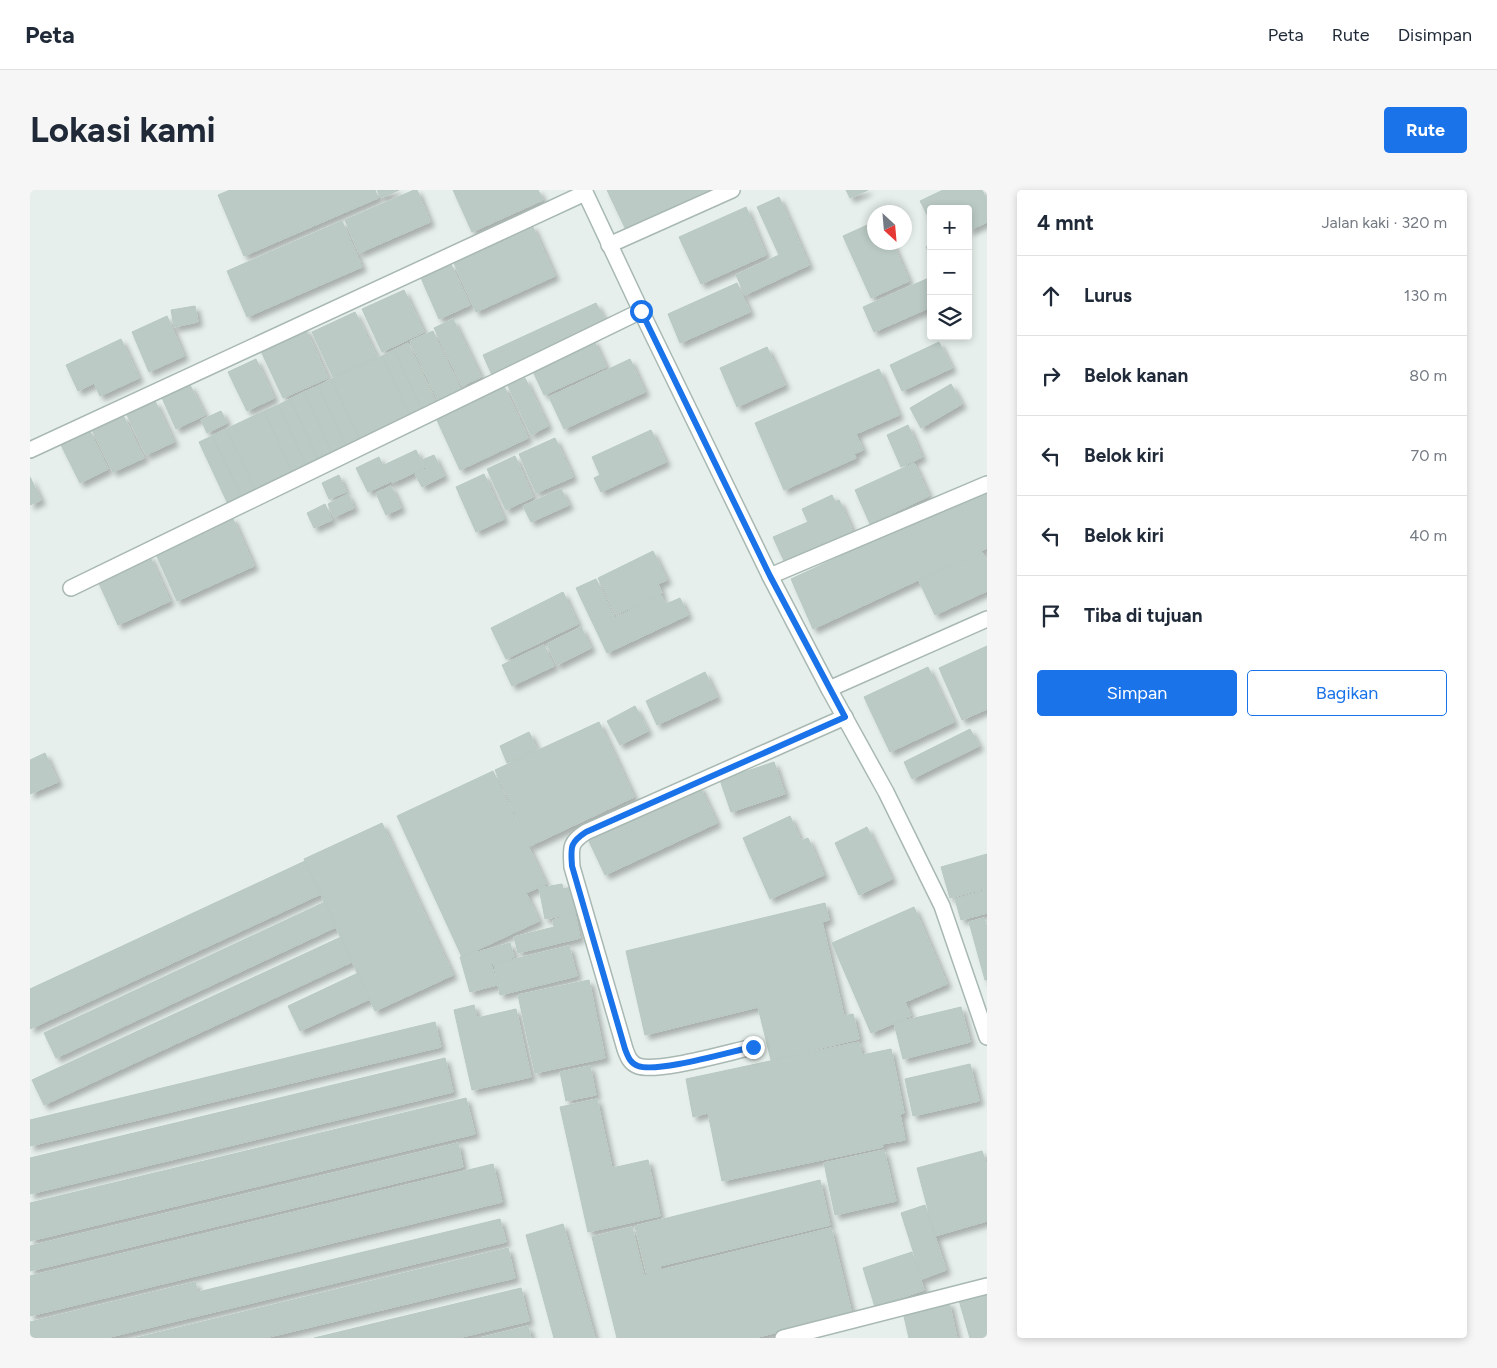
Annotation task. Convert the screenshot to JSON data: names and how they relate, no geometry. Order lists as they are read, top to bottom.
{
  "north": "bottom right",
  "page": {
    "header": "Peta",
    "nav": ["Peta", "Rute", "Disimpan"],
    "buttons": [
      "Rute",
      ["Simpan", "Bagikan"]
    ],
    "title": "Lokasi kami",
    "heading": ["4 mnt", "Jalan kaki · 320 m"],
    "map_buttons": ["+", "−"],
    "list": [
      ["Lurus", "130 m"],
      ["Belok kanan", "80 m"],
      ["Belok kiri", "70 m"],
      ["Belok kiri", "40 m"],
      "Tiba di tujuan"
    ]
  }
}
